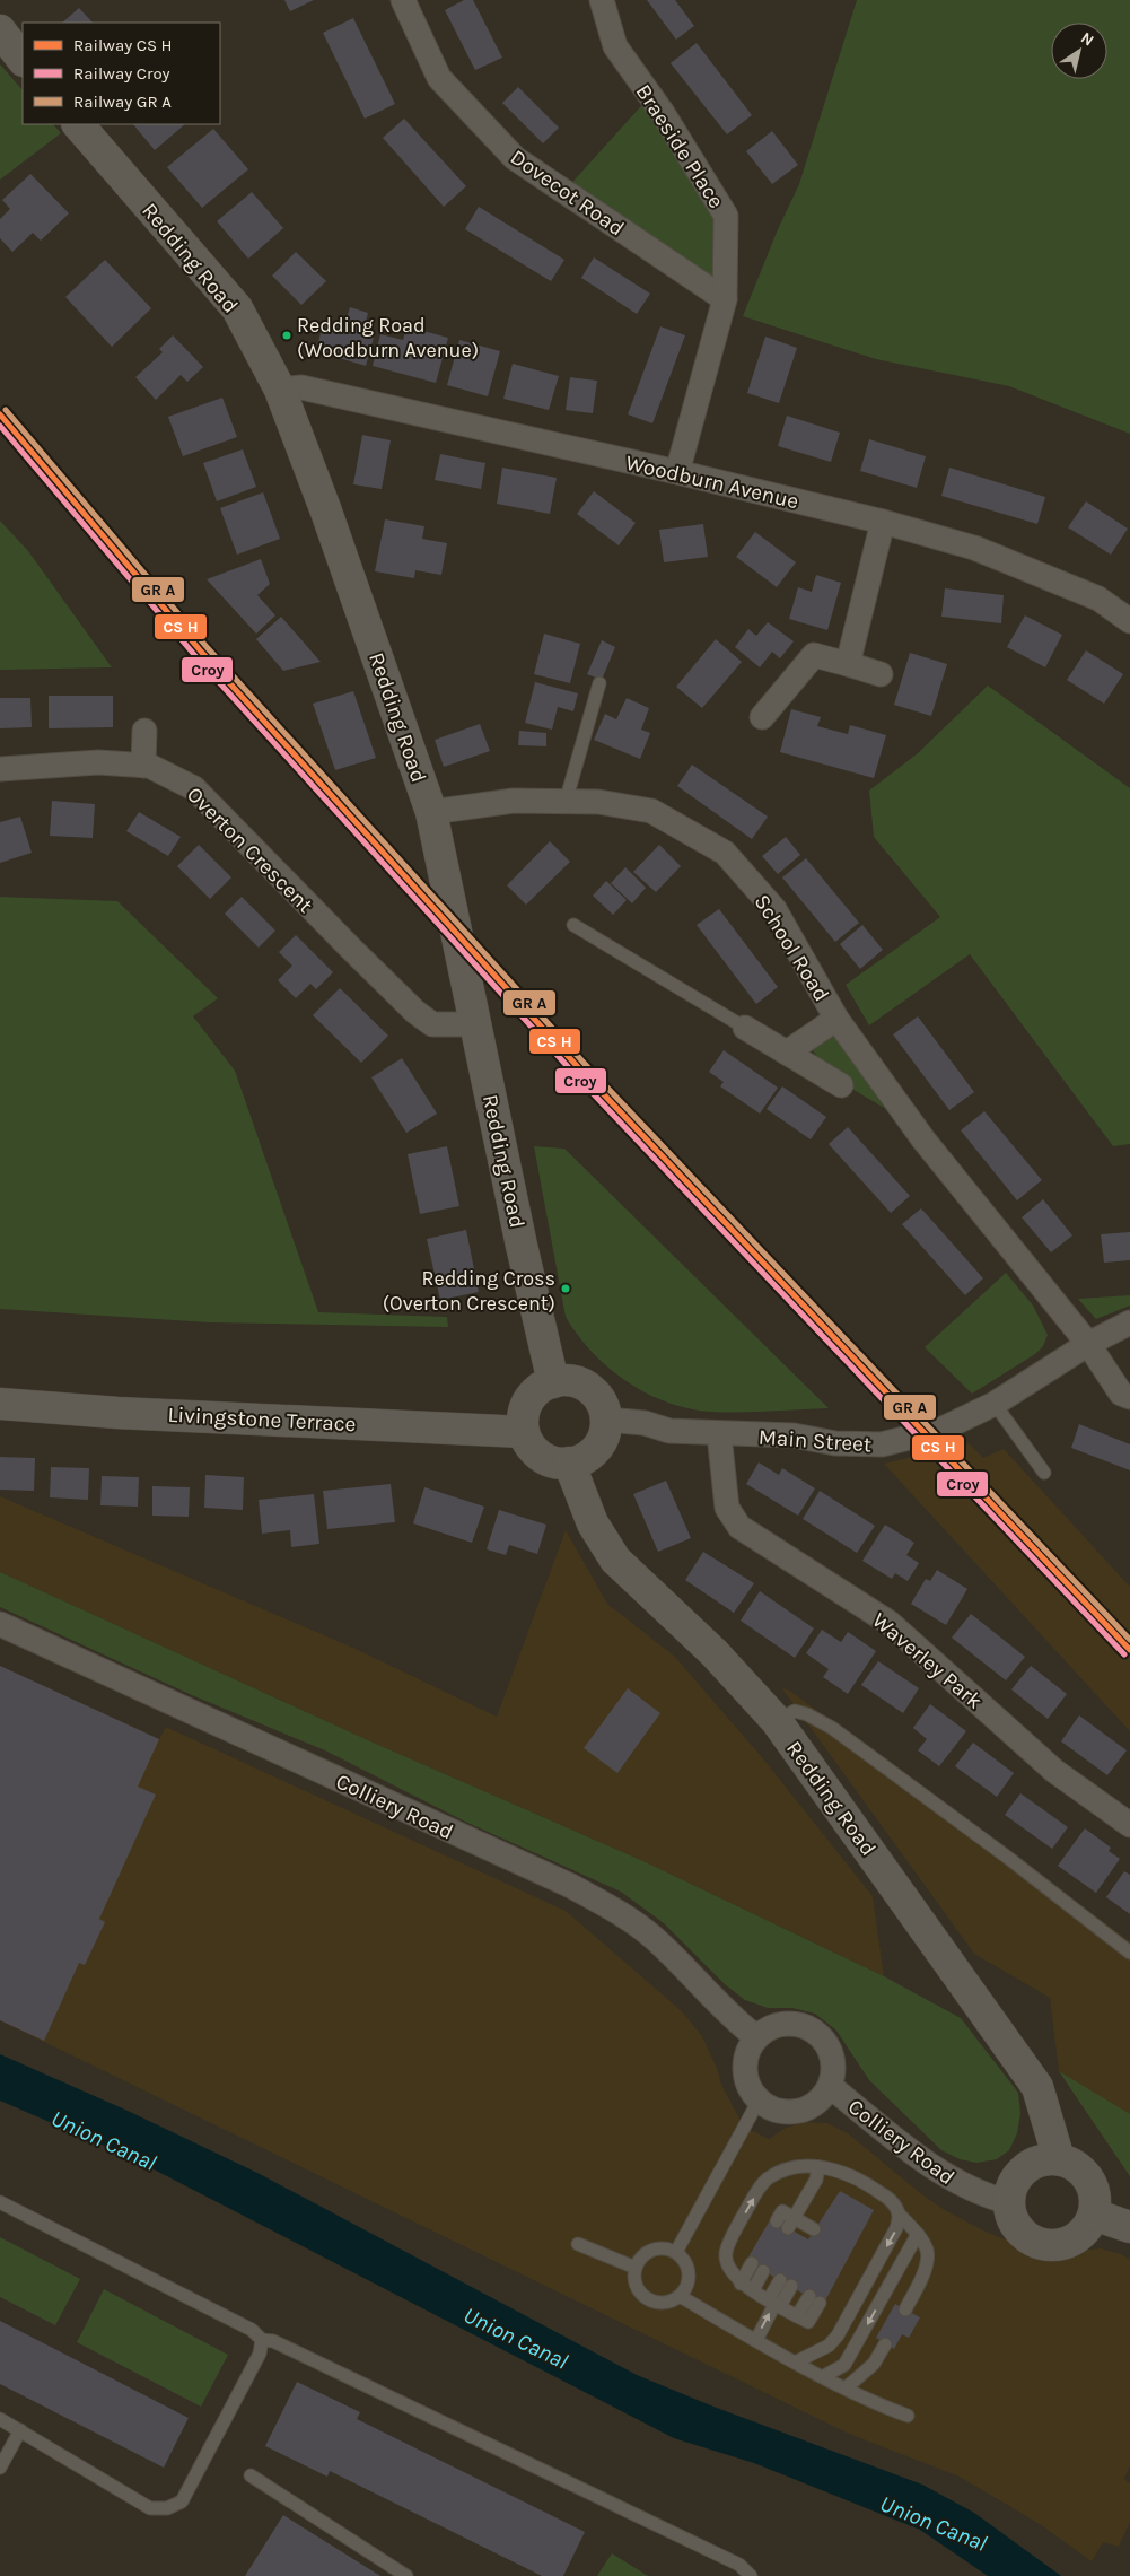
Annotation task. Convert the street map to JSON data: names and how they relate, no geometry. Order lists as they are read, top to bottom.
{
  "streets": {
    "main road": ["Redding Road", "Livingstone Terrace"],
    "street": [
      "Braeside Place",
      "Dovecot Road",
      "Woodburn Avenue",
      "Overton Crescent",
      "School Road",
      "Main Street",
      "Waverley Park",
      "Colliery Road"
    ]
  },
  "crossings": [
    ["Braeside Place", "Dovecot Road"],
    ["Braeside Place", "Woodburn Avenue"],
    ["Redding Road", "Woodburn Avenue"],
    ["Redding Road", "Overton Crescent"],
    ["Redding Road", "School Road"],
    ["Redding Road", "Livingstone Terrace"],
    ["Redding Road", "Main Street"],
    ["Redding Road", "Colliery Road"],
    ["School Road", "Main Street"],
    ["Livingstone Terrace", "Main Street"],
    ["Main Street", "Waverley Park"]
  ],
  "water": ["Union Canal"],
  "places": ["Redding Road (Woodburn Avenue)", "Redding Cross (Overton Crescent)"],
  "lines": ["rail line Croy"],
  "legend": ["Railway CS H", "Railway Croy", "Railway GR A"],
  "north": "top right"
}
